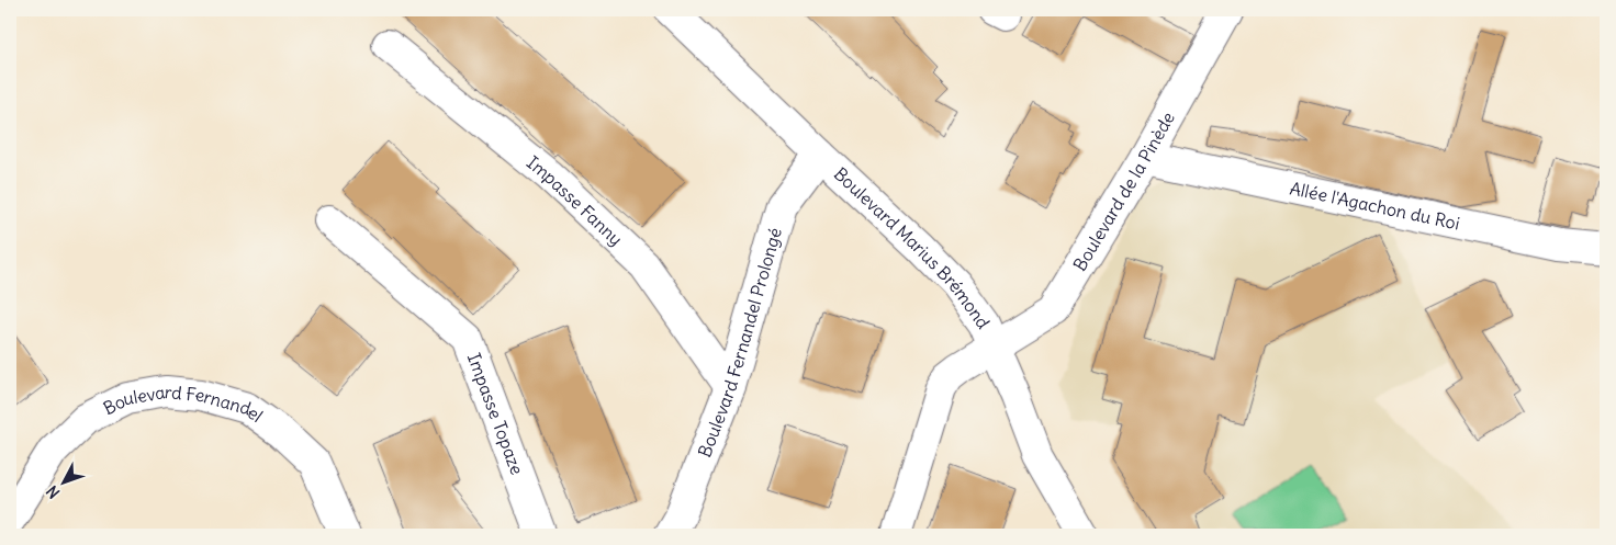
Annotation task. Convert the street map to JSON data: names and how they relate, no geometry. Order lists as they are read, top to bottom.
{
  "streets": {
    "street": [
      "Boulevard de la Pinède",
      "Impasse Fanny",
      "Allée l'Agachon du Roi",
      "Boulevard Marius Brémond",
      "Boulevard Fernandel Prolongé",
      "Impasse Topaze",
      "Boulevard Fernandel"
    ]
  },
  "crossings": [
    ["Boulevard de la Pinède", "Allée l'Agachon du Roi"],
    ["Boulevard de la Pinède", "Boulevard Marius Brémond"],
    ["Impasse Fanny", "Boulevard Fernandel Prolongé"],
    ["Boulevard Marius Brémond", "Boulevard Fernandel Prolongé"]
  ],
  "north": "bottom left"
}
